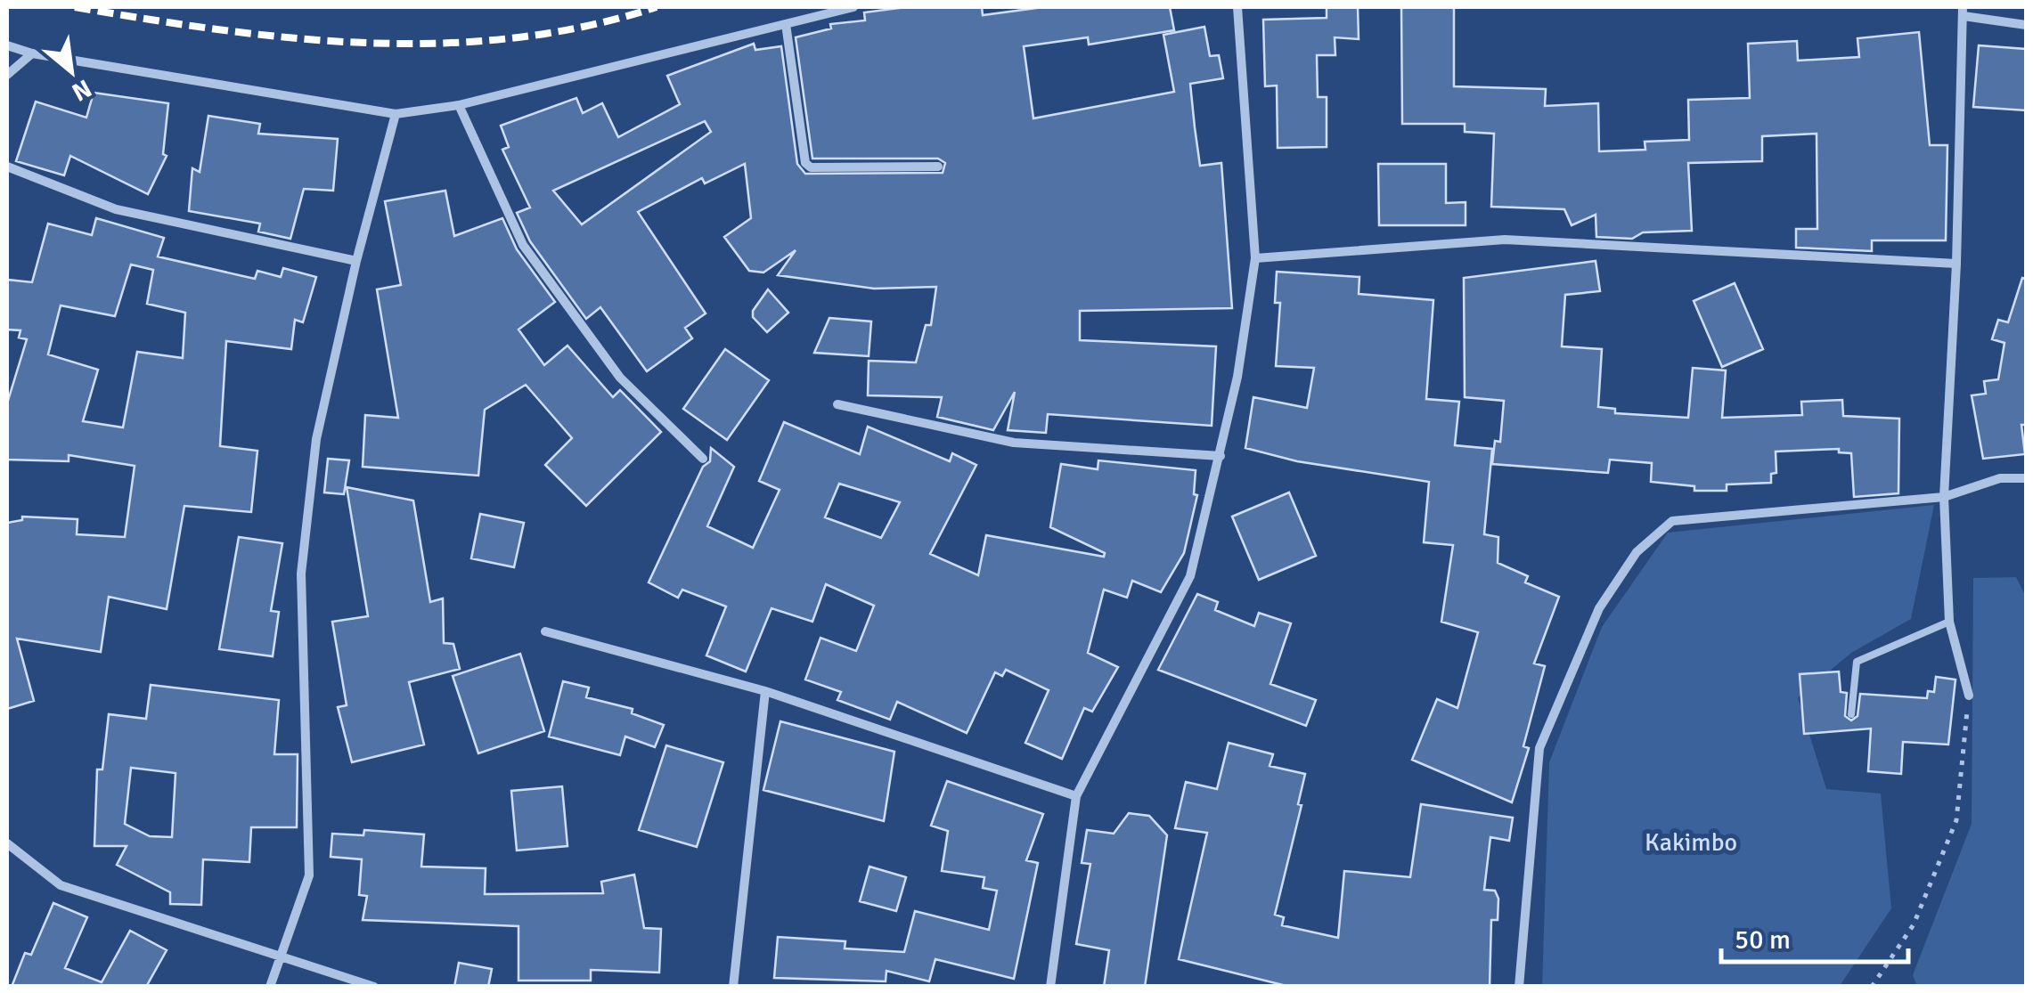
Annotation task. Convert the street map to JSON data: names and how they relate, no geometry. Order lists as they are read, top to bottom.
{
  "parks": ["Kakimbo"],
  "scale_bar": "50 m",
  "north": "bottom right"
}
